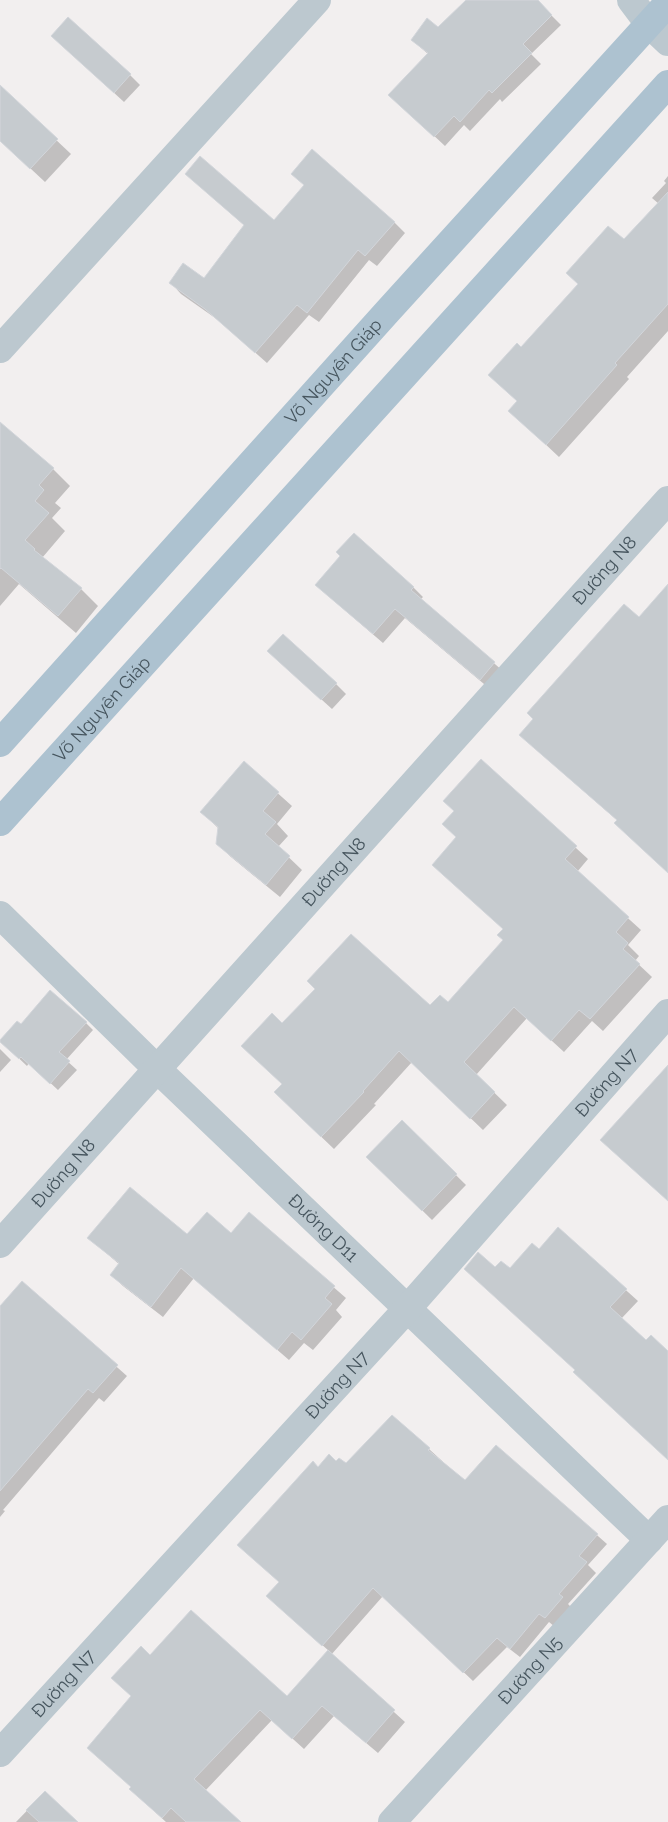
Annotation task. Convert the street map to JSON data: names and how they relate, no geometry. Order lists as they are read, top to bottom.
{
  "streets": {
    "main road": ["Võ Nguyên Giáp"],
    "street": [
      "Đường N8",
      "Đường N7",
      "Đường D11",
      "Đường N5"
    ]
  },
  "crossings": [
    ["Đường N8", "Đường D11"],
    ["Đường N7", "Đường D11"],
    ["Đường D11", "Đường N5"]
  ]
}
